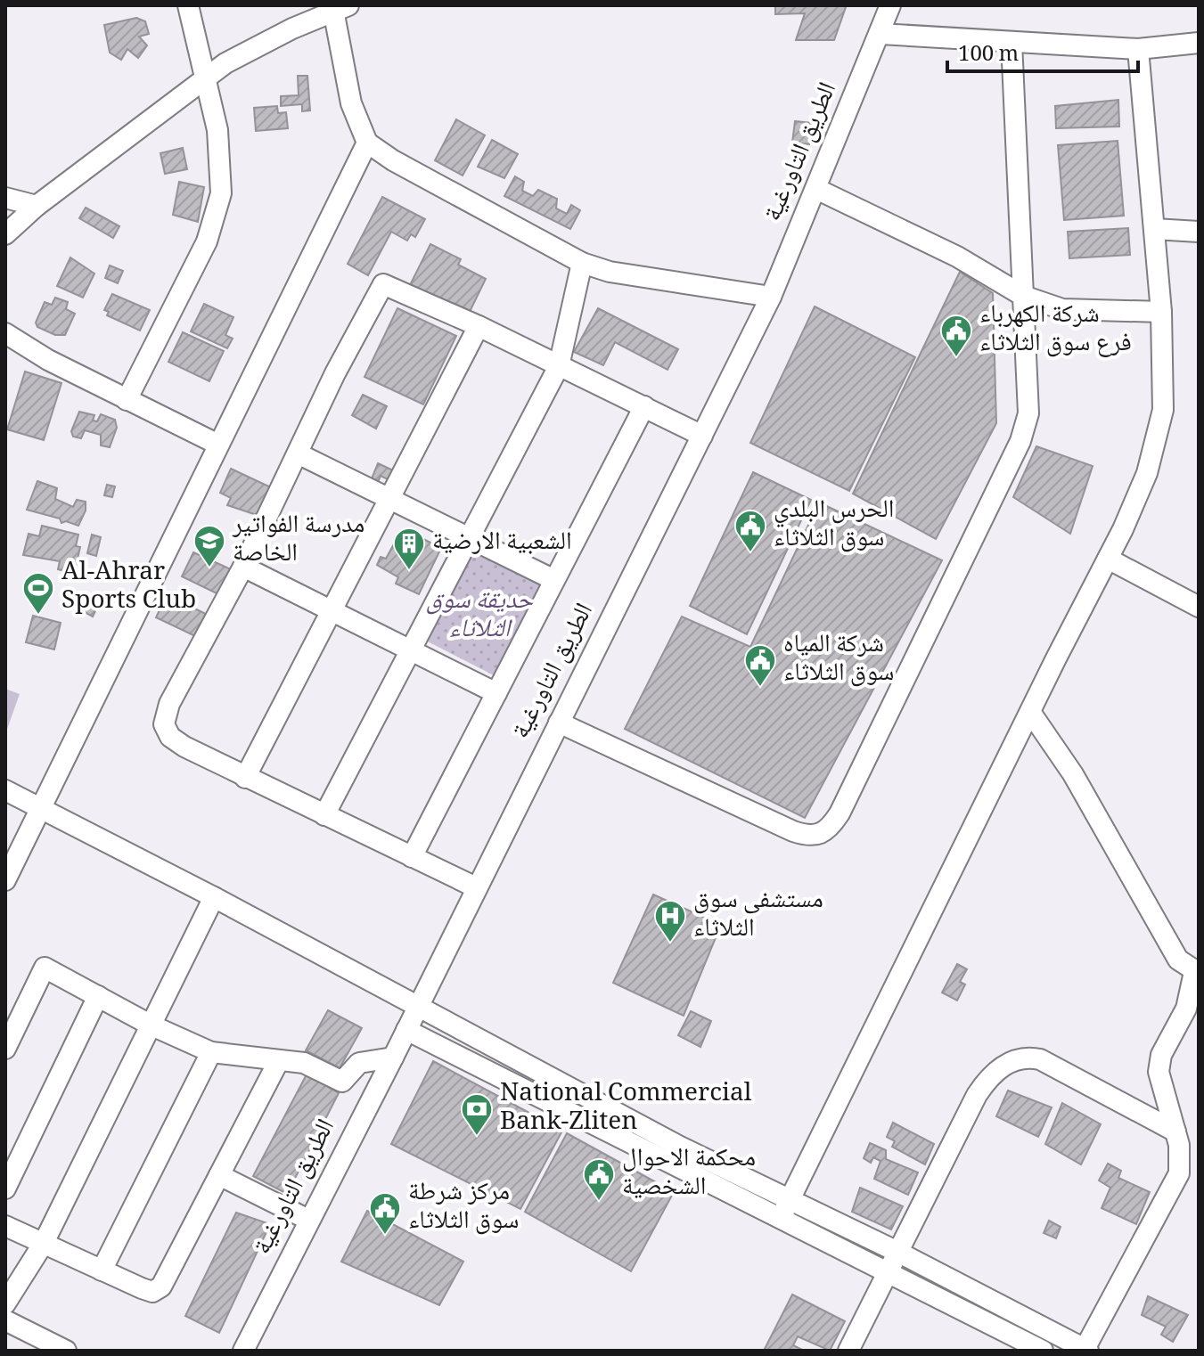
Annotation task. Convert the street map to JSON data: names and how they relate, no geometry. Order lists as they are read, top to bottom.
{
  "streets": {
    "street": ["الطريق التاورغية"]
  },
  "parks": ["حديقة سوق الثلاثاء"],
  "places": {
    "public building": [
      "شركة الكهرباء فرع سوق الثلاثاء",
      "الحرس البلدي سوق الثلاثاء",
      "شركة المياه سوق الثلاثاء",
      "محكمة الاحوال الشخصية",
      "مركز شرطة سوق الثلاثاء"
    ],
    "school or university": ["مدرسة الفواتير الخاصة"],
    "building": ["الشعبية الارضية"],
    "sports": ["Al-Ahrar Sports Club"],
    "hospital": ["مستشفى سوق الثلاثاء"],
    "bank": ["National Commercial Bank-Zliten"]
  },
  "scale_bar": "100 m"
}
